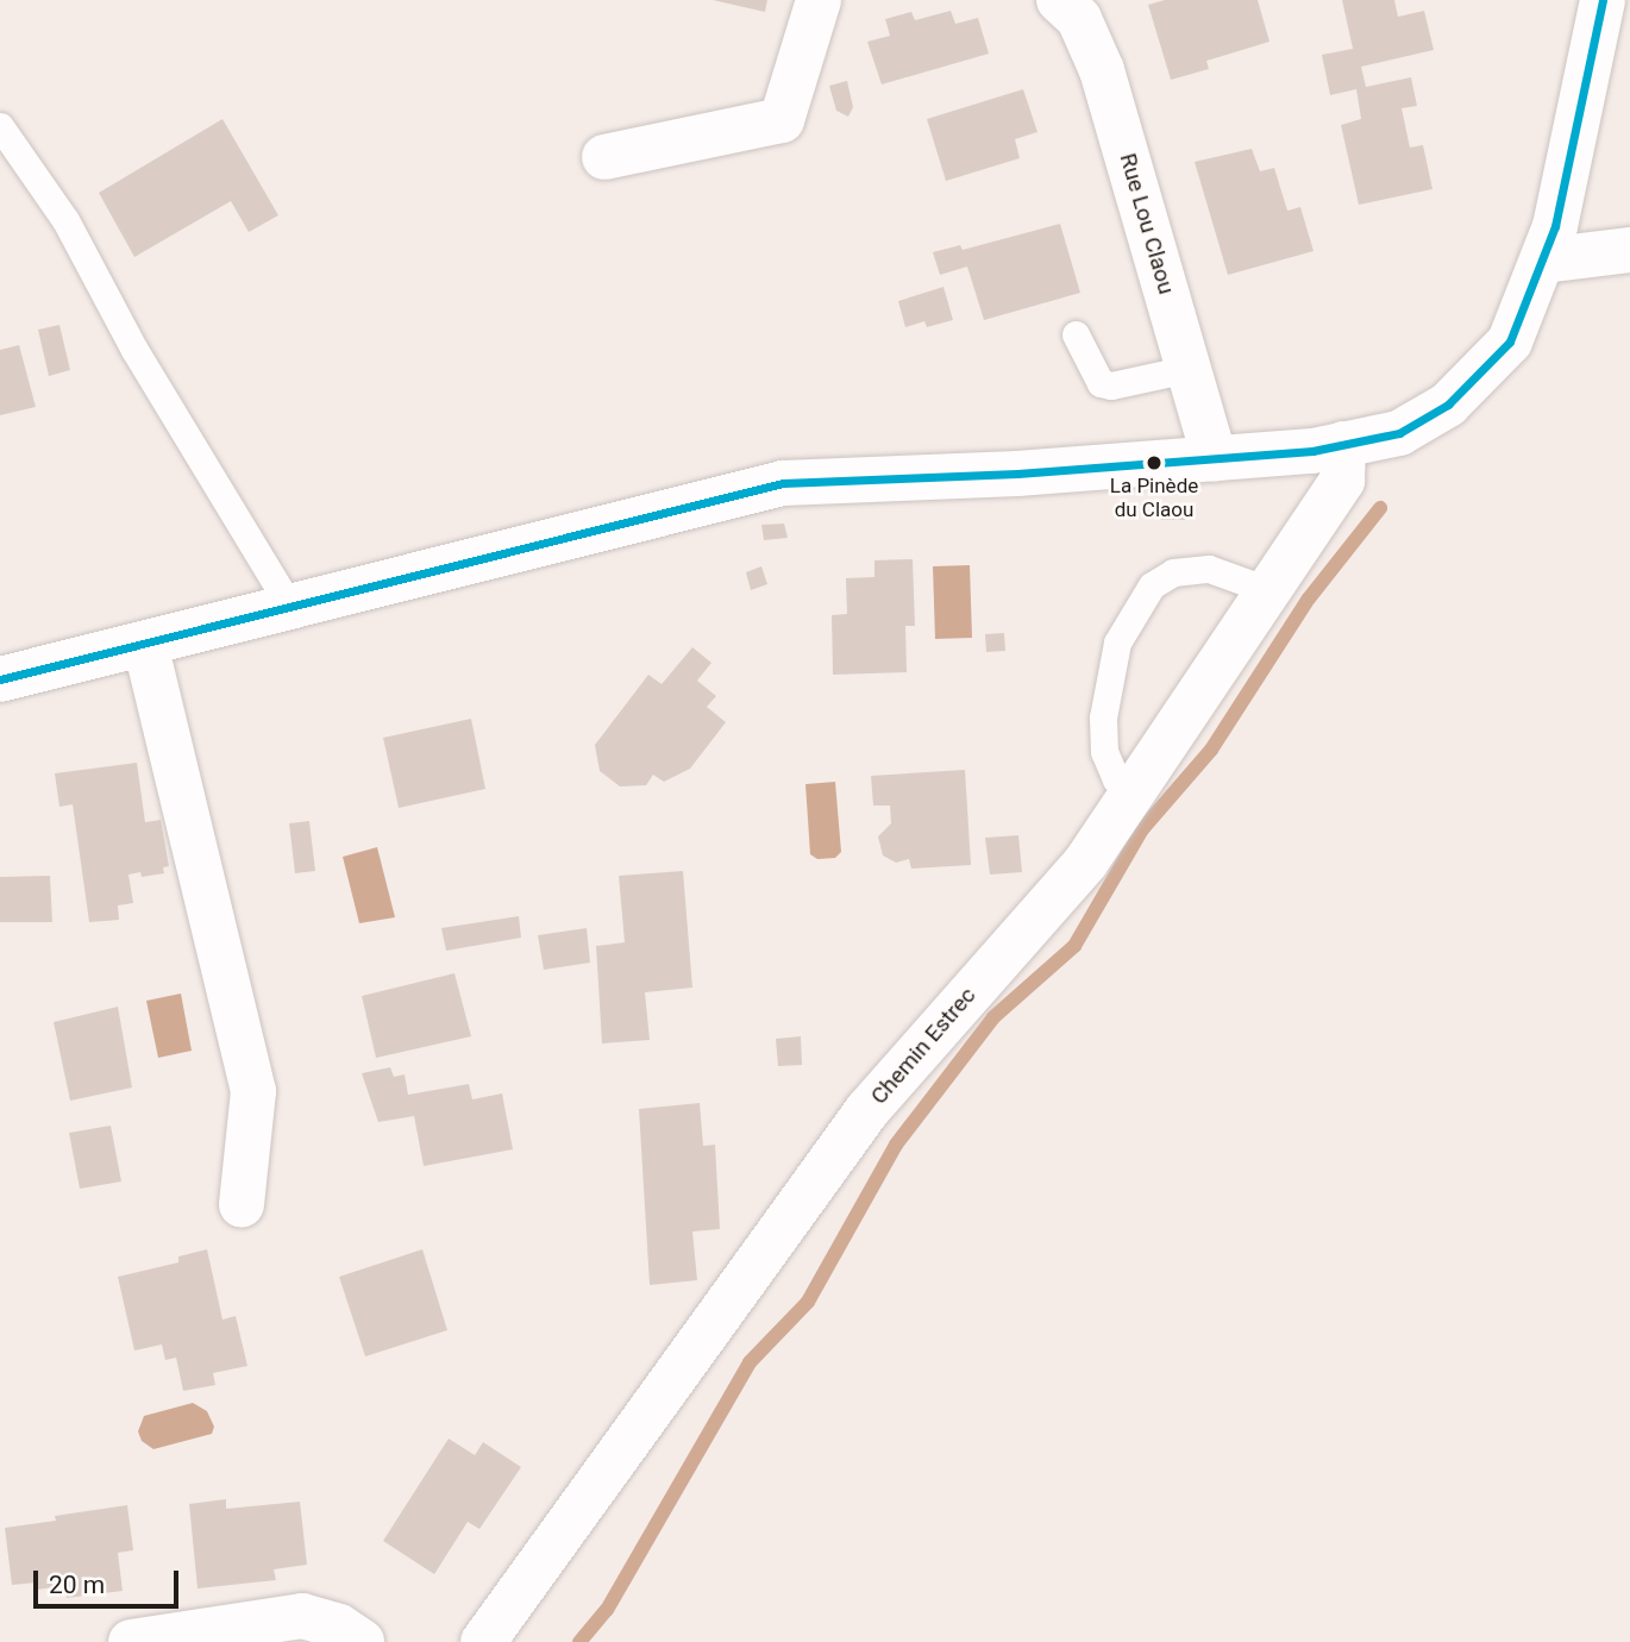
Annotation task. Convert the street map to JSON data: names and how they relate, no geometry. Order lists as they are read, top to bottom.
{
  "streets": {
    "street": ["Rue Lou Claou", "Chemin Estrec"]
  },
  "places": ["La Pinède du Claou"],
  "scale_bar": "20 m"
}
